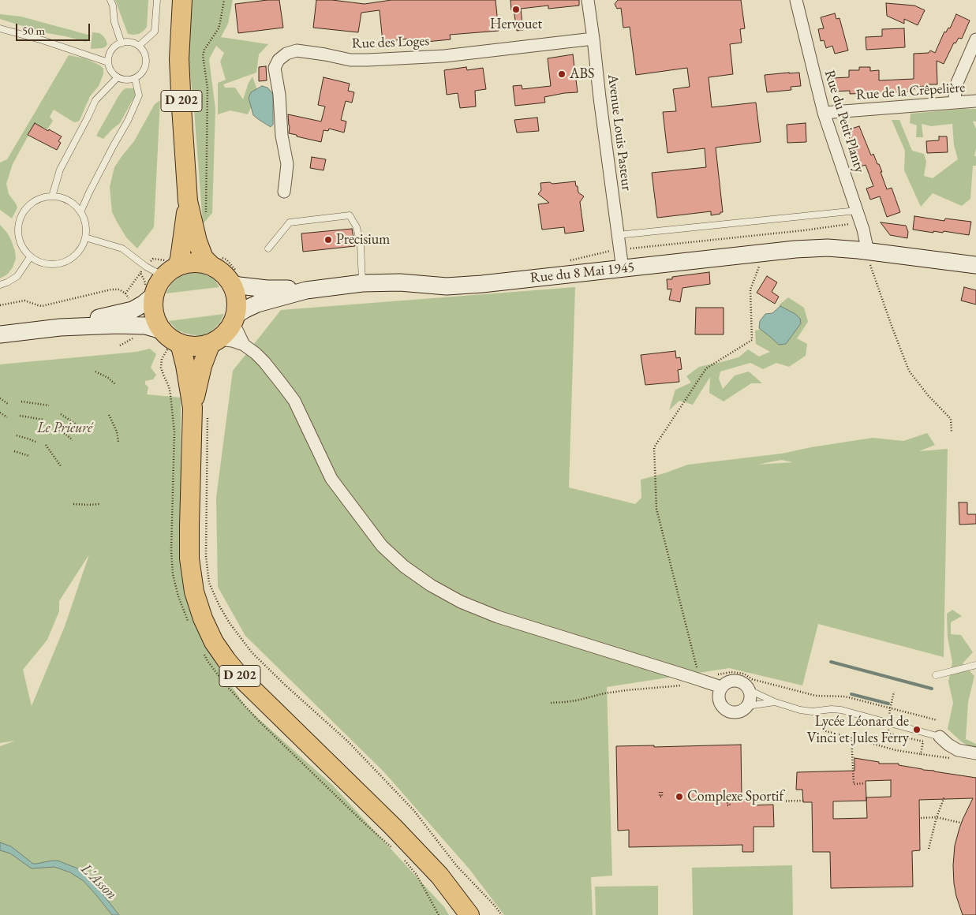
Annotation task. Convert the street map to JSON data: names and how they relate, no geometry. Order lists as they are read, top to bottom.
{
  "streets": {
    "main road": ["D 202", "Rue du 8 Mai 1945"],
    "street": [
      "Rue des Loges",
      "Rue de la Crêpelière",
      "Rue du Petit Planty",
      "Avenue Louis Pasteur"
    ]
  },
  "crossings": [
    ["Rue des Loges", "Avenue Louis Pasteur"],
    ["Rue de la Crêpelière", "Rue du Petit Planty"],
    ["Rue du Petit Planty", "Rue du 8 Mai 1945"],
    ["Avenue Louis Pasteur", "Rue du 8 Mai 1945"]
  ],
  "water": ["L'Asson"],
  "parks": ["Le Prieuré"],
  "places": [
    "Hervouet",
    "ABS",
    "Precisium",
    "Lycée Léonard de Vinci et Jules Ferry",
    "Complexe Sportif"
  ],
  "scale_bar": "50 m"
}
